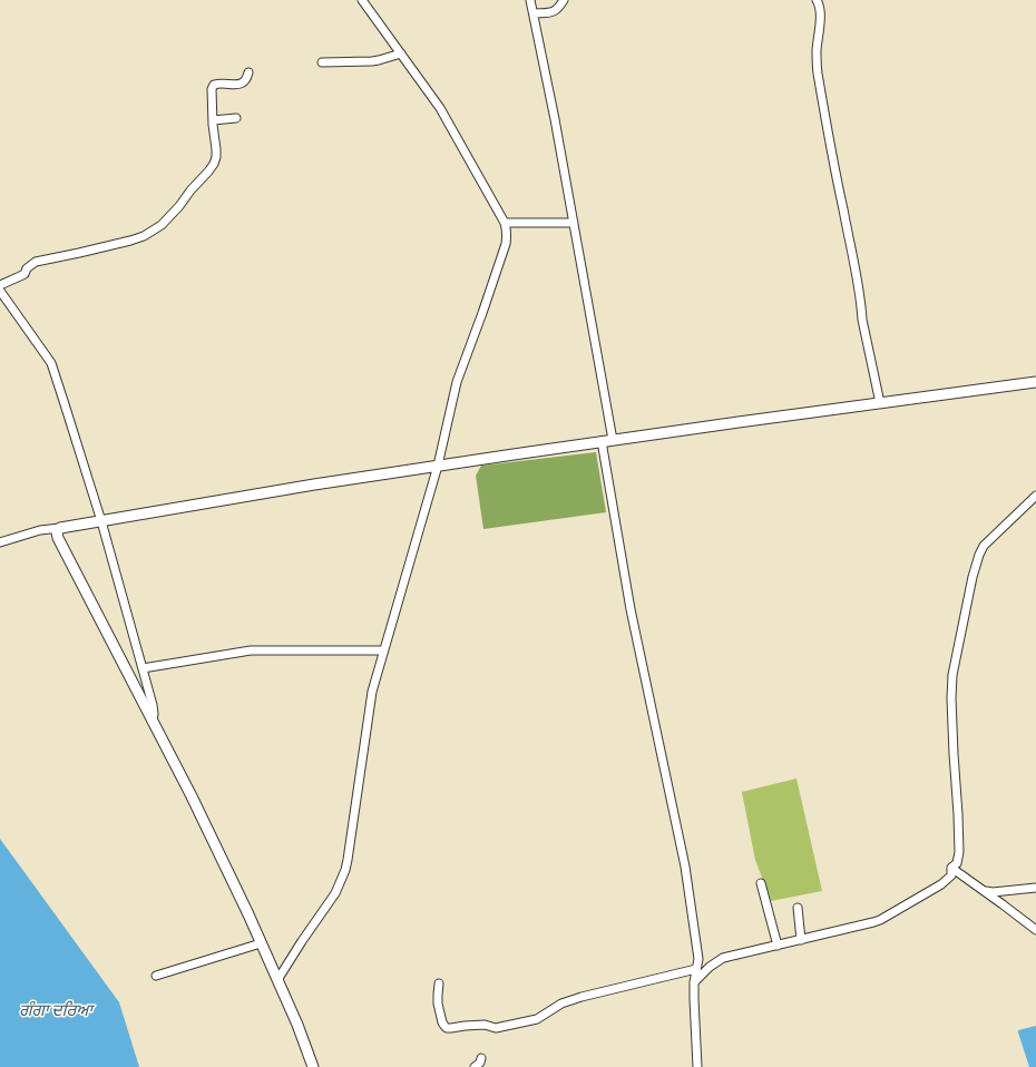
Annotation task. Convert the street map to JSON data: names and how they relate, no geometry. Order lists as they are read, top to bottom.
{
  "water": ["ਗੰਗਾ ਦਰਿਆ"]
}
